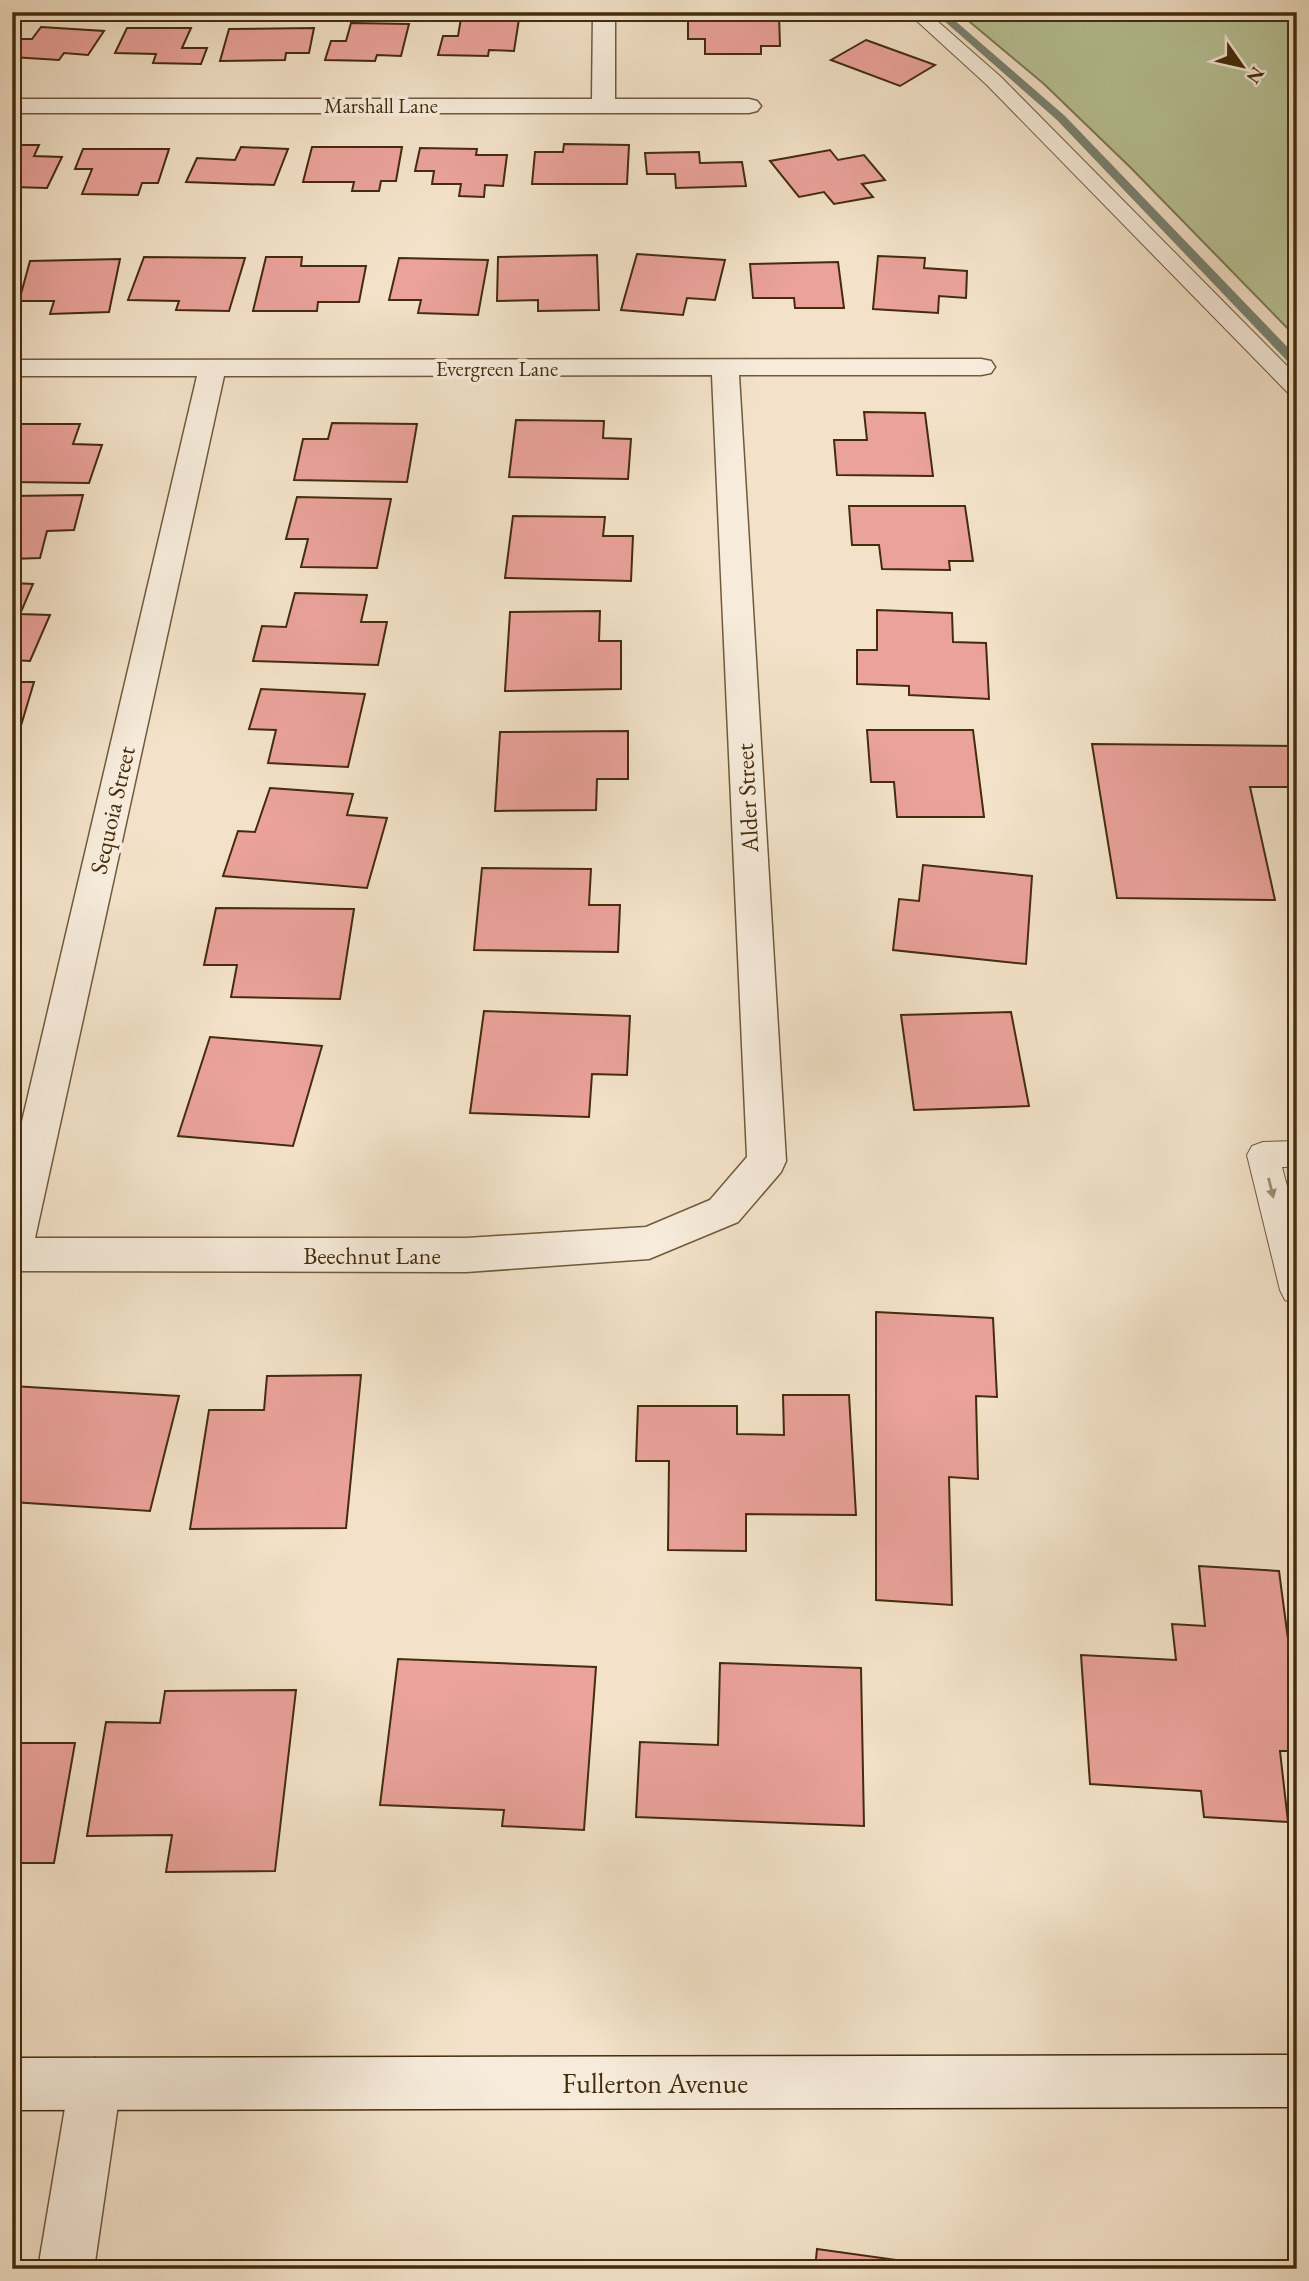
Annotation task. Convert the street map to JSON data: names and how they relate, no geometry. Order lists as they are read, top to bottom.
{
  "streets": {
    "street": [
      "Marshall Lane",
      "Evergreen Lane",
      "Alder Street",
      "Sequoia Street",
      "Beechnut Lane",
      "Fullerton Avenue"
    ]
  },
  "crossings": [
    ["Evergreen Lane", "Alder Street"],
    ["Evergreen Lane", "Sequoia Street"],
    ["Alder Street", "Beechnut Lane"],
    ["Sequoia Street", "Beechnut Lane"]
  ],
  "north": "bottom right"
}
